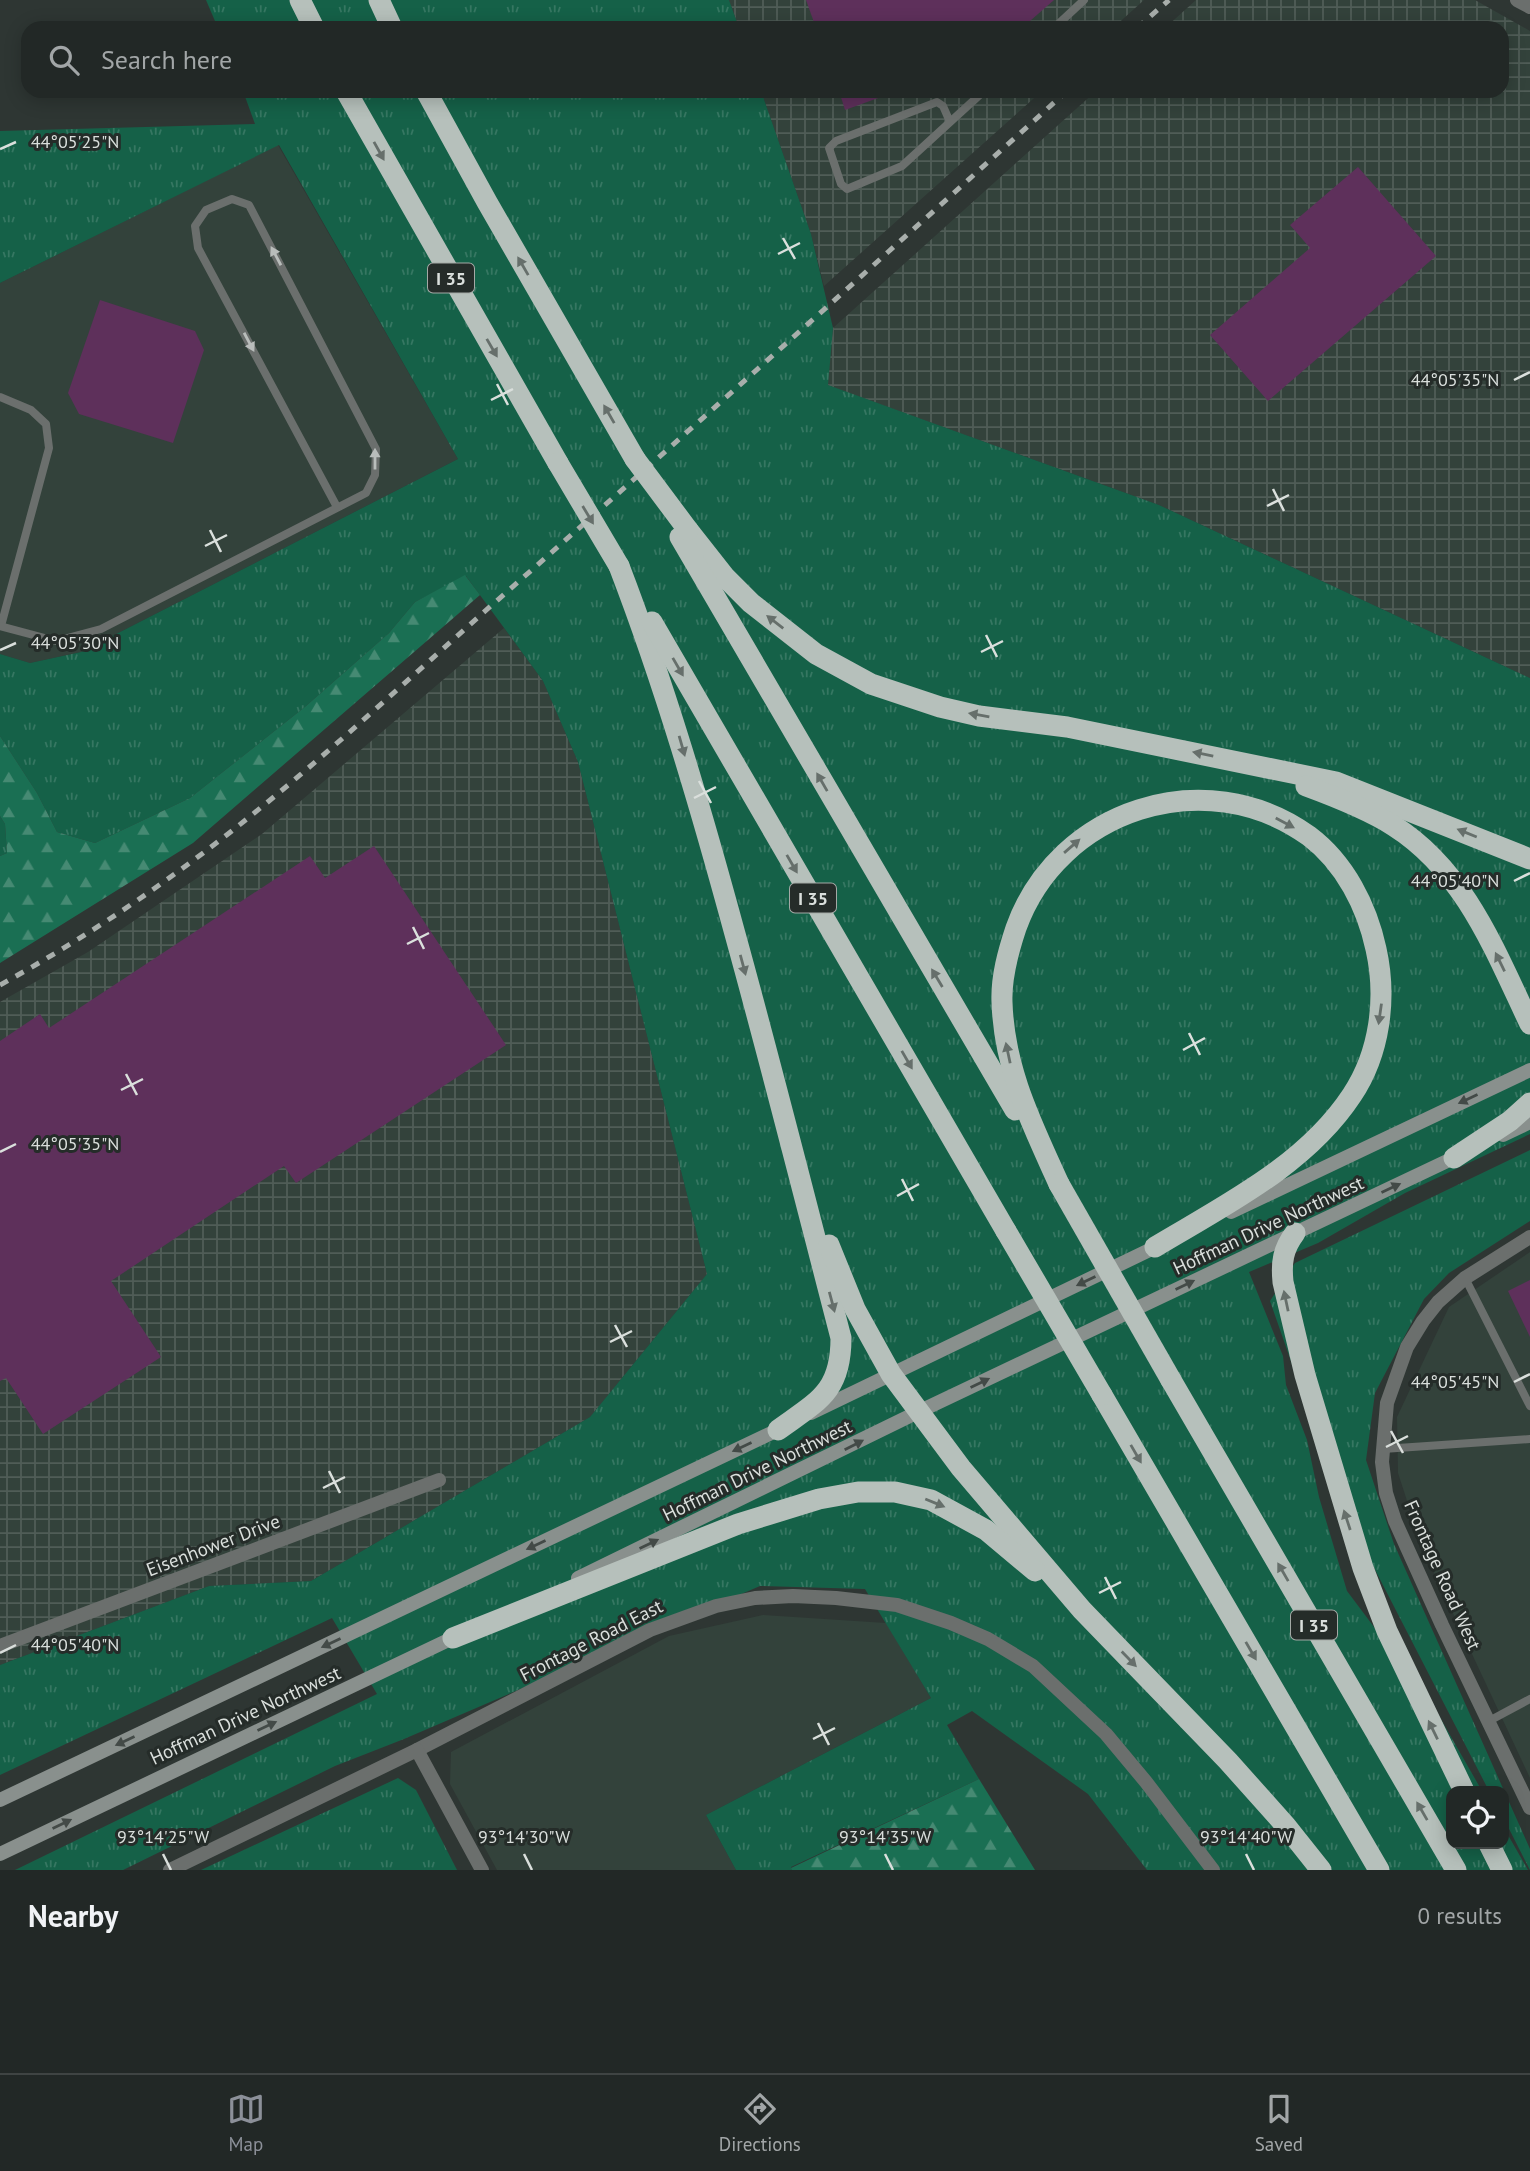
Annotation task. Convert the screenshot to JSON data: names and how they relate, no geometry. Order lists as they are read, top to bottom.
{
  "streets": {
    "highway": ["I 35"],
    "main road": ["Hoffman Drive Northwest"],
    "street": ["Eisenhower Drive", "Frontage Road West", "Frontage Road East"]
  },
  "page": {
    "search": "Search here",
    "heading": ["Nearby", "0 results"],
    "nav": ["Map", "Directions", "Saved"]
  },
  "coordinates": [
    "44°05'25\"N",
    "44°05'35\"N",
    "44°05'30\"N",
    "44°05'40\"N",
    "44°05'45\"N",
    "93°14'25\"W",
    "93°14'30\"W",
    "93°14'35\"W",
    "93°14'40\"W"
  ]
}
